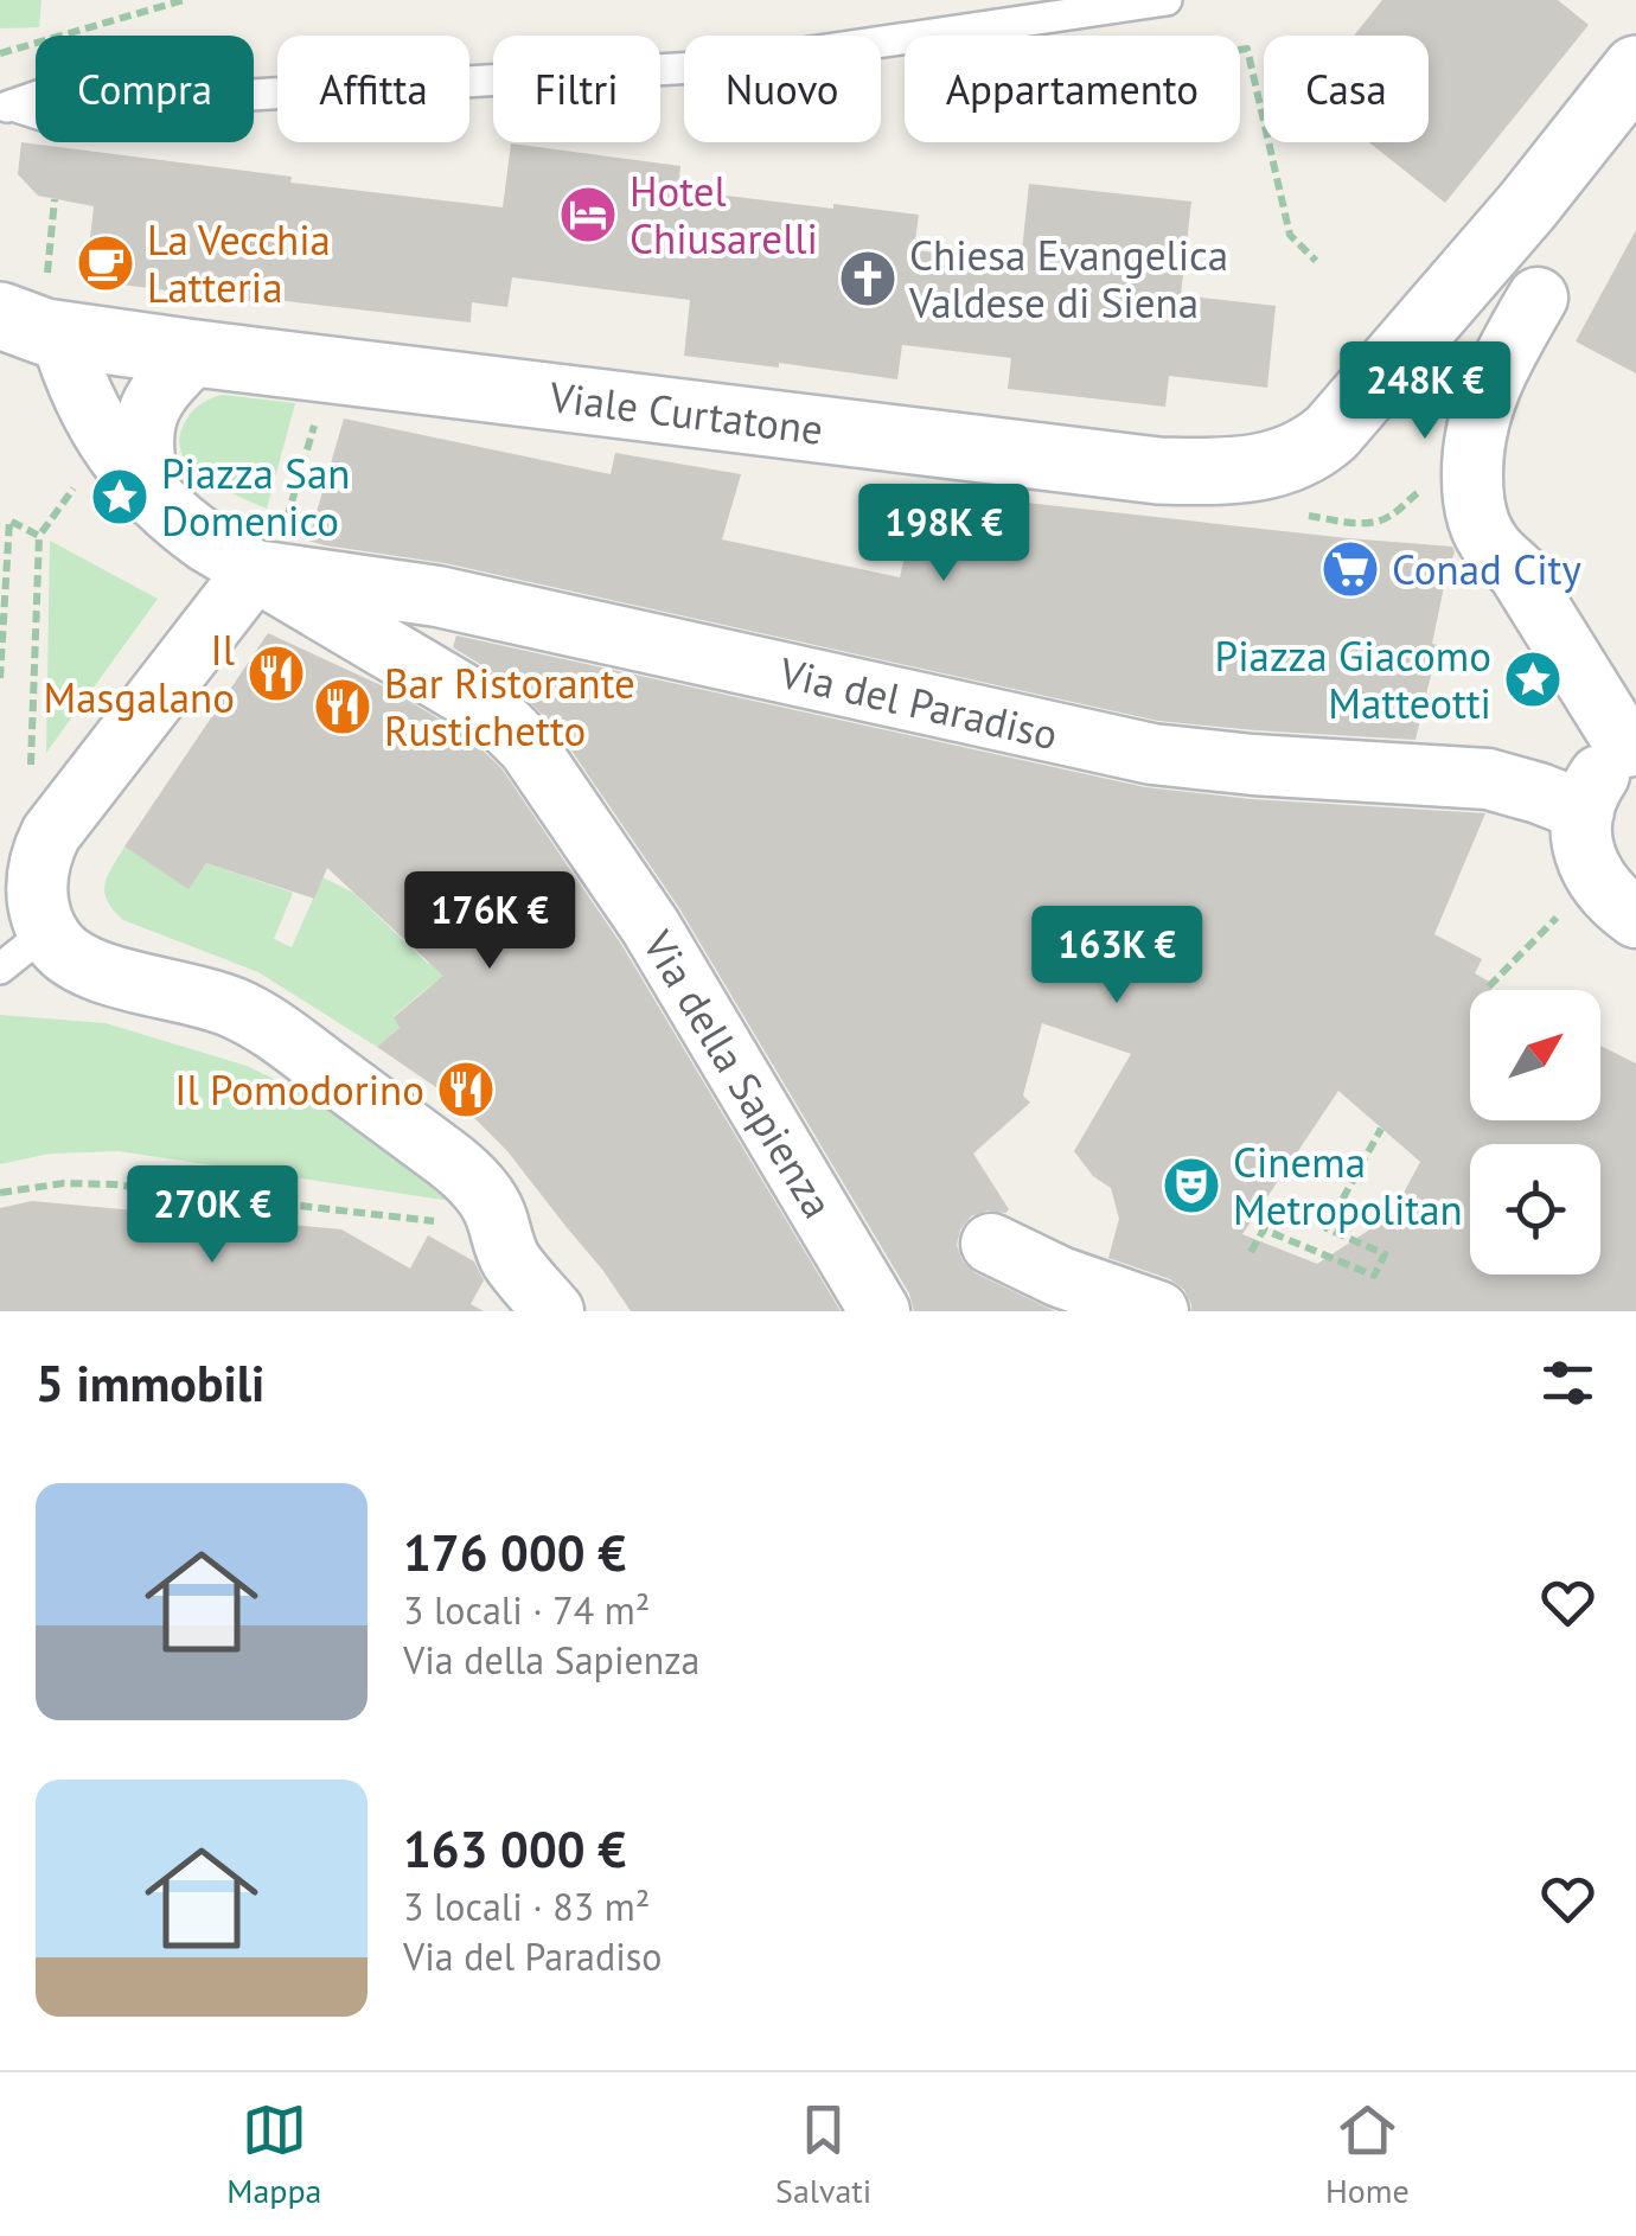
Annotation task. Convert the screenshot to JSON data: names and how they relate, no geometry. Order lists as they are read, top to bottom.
{
  "streets": {
    "street": ["Viale Curtatone", "Via del Paradiso", "Via della Sapienza"]
  },
  "crossings": [
    ["Viale Curtatone", "Via della Sapienza"],
    ["Via del Paradiso", "Via della Sapienza"]
  ],
  "places": {
    "hotel": ["Hotel Chiusarelli"],
    "cafe": ["La Vecchia Latteria"],
    "church": ["Chiesa Evangelica Valdese di Siena"],
    "place": ["Piazza San Domenico", "Piazza Giacomo Matteotti"],
    "supermarket": ["Conad City"],
    "restaurant": ["Il Masgalano", "Bar Ristorante Rustichetto", "Il Pomodorino"],
    "theatre": ["Cinema Metropolitan"]
  },
  "north": "top right",
  "page": {
    "chip": [
      "Compra",
      "Affitta",
      "Filtri",
      "Nuovo",
      "Appartamento",
      "Casa"
    ],
    "price": [
      "248K €",
      "198K €",
      "176K €",
      "163K €",
      "270K €"
    ],
    "heading": "5 immobili",
    "list": [
      {
        "name": "176 000 €",
        "note": "3 locali · 74 m² · Via della Sapienza"
      },
      {
        "name": "163 000 €",
        "note": "3 locali · 83 m² · Via del Paradiso"
      }
    ],
    "tabs": ["Mappa", "Salvati", "Home"]
  }
}
